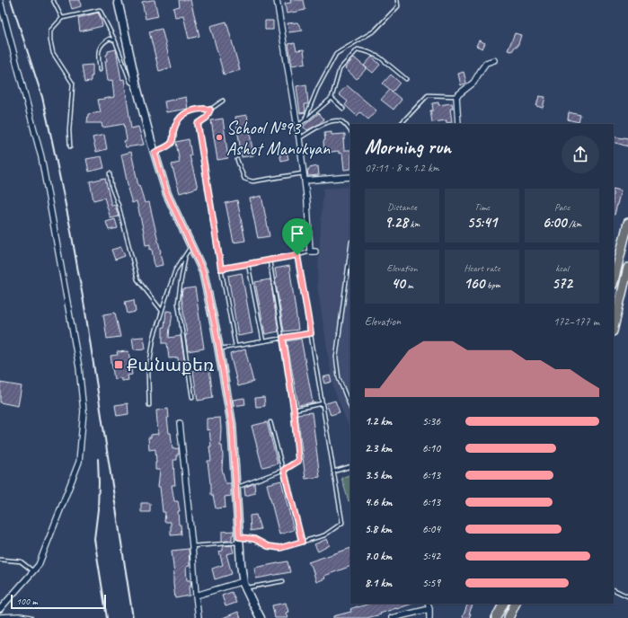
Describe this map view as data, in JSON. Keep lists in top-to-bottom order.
{
  "places": {
    "other": ["School №93 Ashot Manukyan"],
    "transit": ["Քանաքեռ"]
  },
  "scale_bar": "100 m",
  "page": {
    "heading": ["Morning run", "07:11 · 8 × 1.2 km"],
    "stats": [
      ["Distance", "9.28 km"],
      ["Time", "55:41"],
      ["Pace", "6:00 /km"],
      ["Elevation", "40 m"],
      ["Heart rate", "160 bpm"],
      ["kcal", "572"]
    ],
    "chart": ["Elevation", "172–177 m"],
    "list": [
      {
        "name": "1.2 km",
        "note": "5:36"
      },
      {
        "name": "2.3 km",
        "note": "6:10"
      },
      {
        "name": "3.5 km",
        "note": "6:13"
      },
      {
        "name": "4.6 km",
        "note": "6:13"
      },
      {
        "name": "5.8 km",
        "note": "6:04"
      },
      {
        "name": "7.0 km",
        "note": "5:42"
      },
      {
        "name": "8.1 km",
        "note": "5:59"
      }
    ],
    "scale": "100 m"
  }
}
